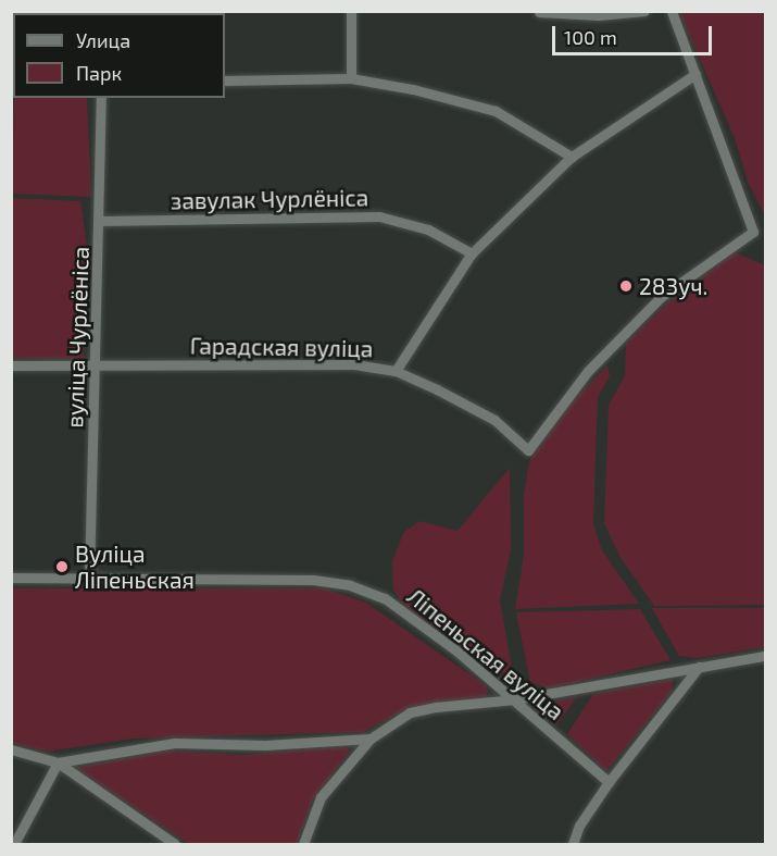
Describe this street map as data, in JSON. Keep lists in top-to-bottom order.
{
  "streets": {
    "street": [
      "завулак Чурлёніса",
      "вуліца Чурлёніса",
      "Гарадская вуліца",
      "Ліпеньская вуліца"
    ]
  },
  "crossings": [
    ["завулак Чурлёніса", "вуліца Чурлёніса"],
    ["вуліца Чурлёніса", "Гарадская вуліца"],
    ["вуліца Чурлёніса", "Ліпеньская вуліца"]
  ],
  "places": ["283уч.", "Вуліца Ліпеньская"],
  "legend": ["Улица", "Парк"],
  "scale_bar": "100 m"
}
